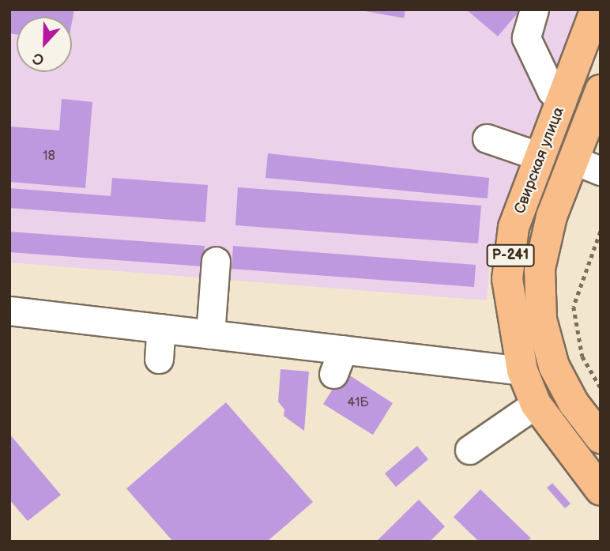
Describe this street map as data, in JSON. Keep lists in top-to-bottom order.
{
  "streets": {
    "highway": ["Свирская улица", "Р-241"]
  },
  "house_numbers": ["18", "41Б"],
  "north": "bottom"
}
